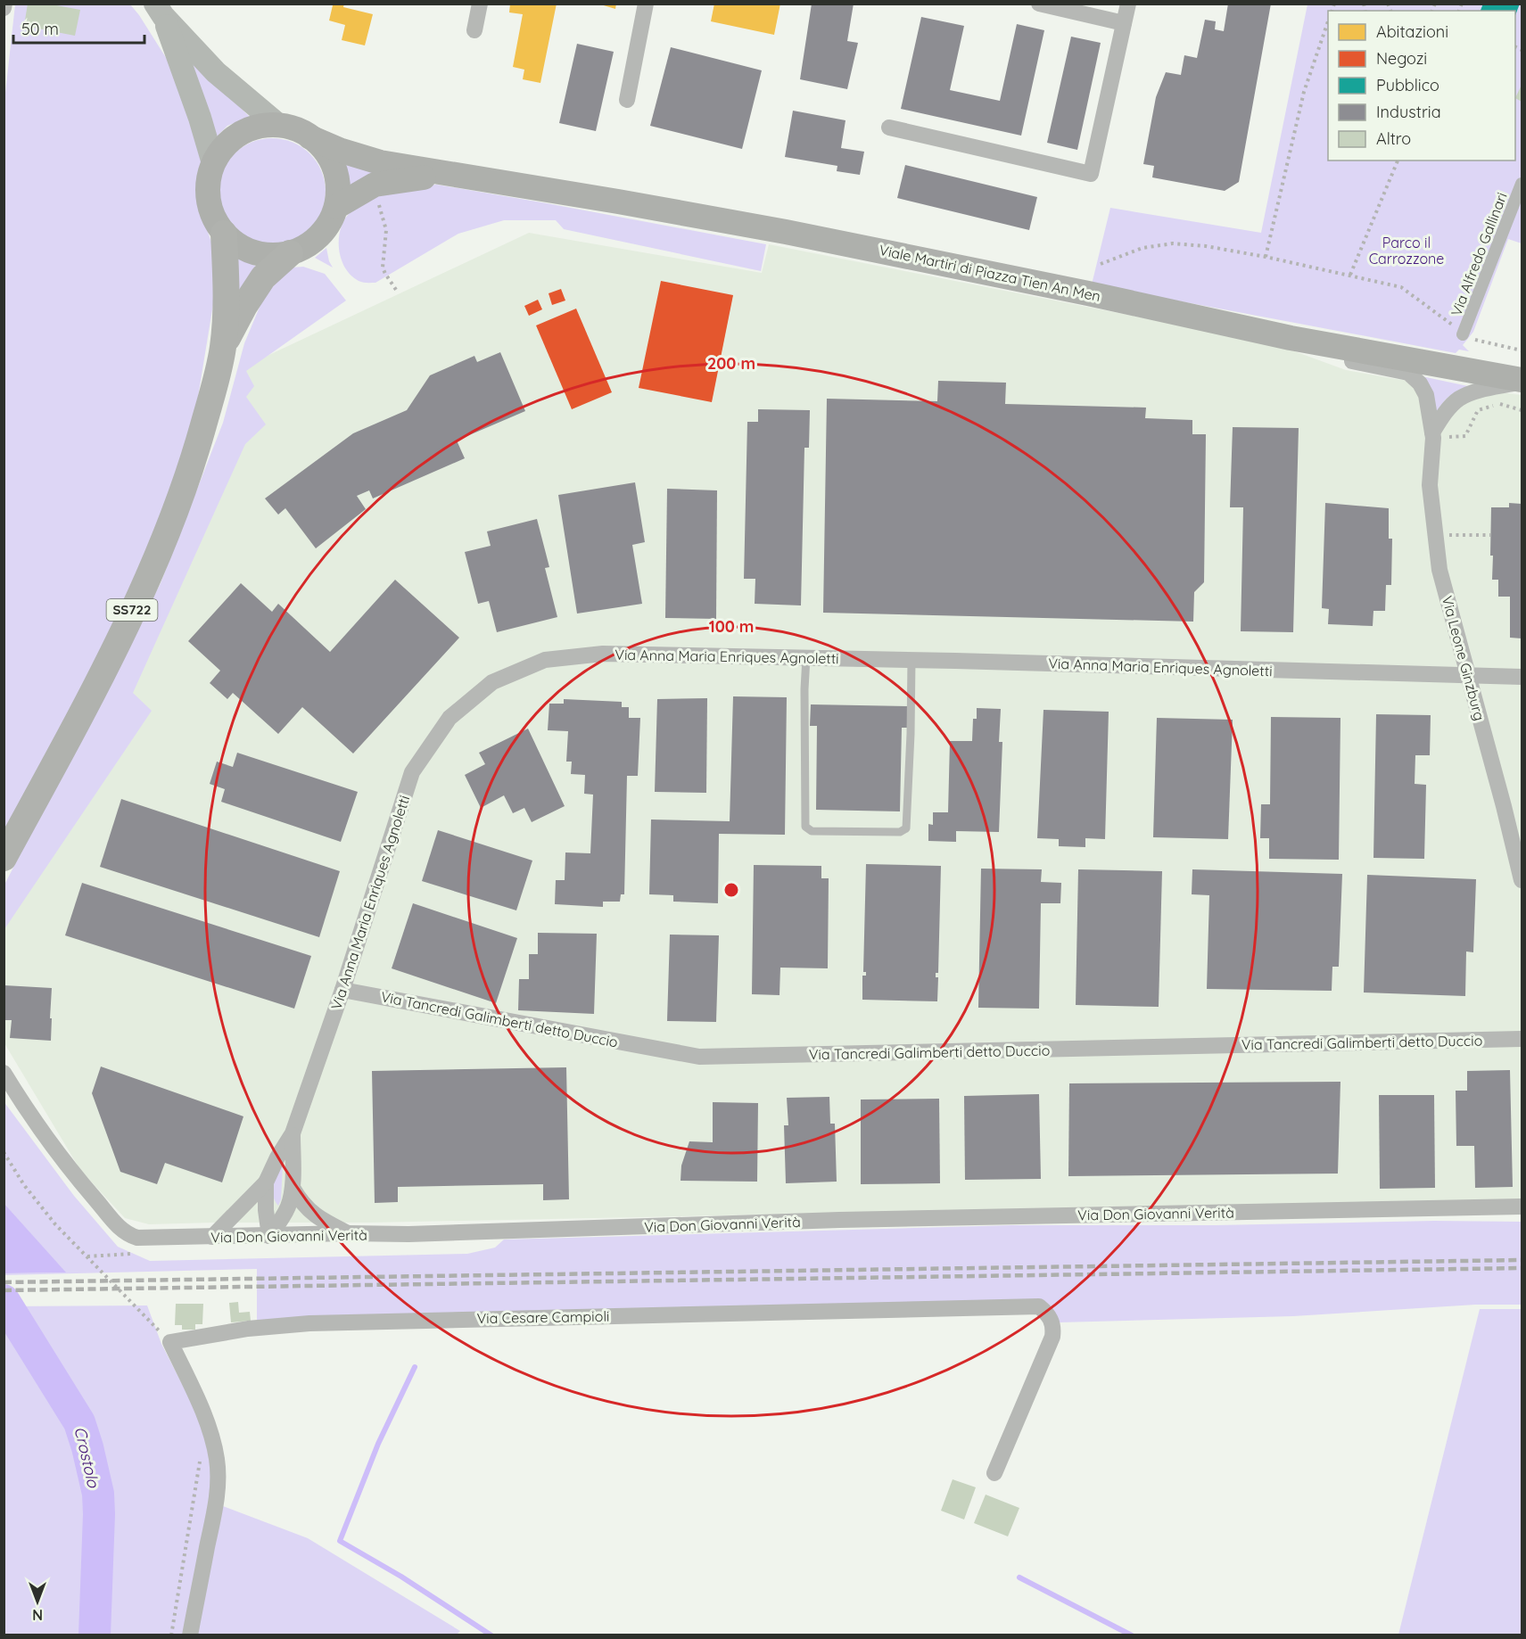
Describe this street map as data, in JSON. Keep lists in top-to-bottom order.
{
  "streets": {
    "highway": ["Viale Martiri di Piazza Tien An Men", "SS722"],
    "street": [
      "Via Alfredo Gallinari",
      "Via Anna Maria Enriques Agnoletti",
      "Via Leone Ginzburg",
      "Via Tancredi Galimberti detto Duccio",
      "Via Don Giovanni Verità",
      "Via Cesare Campioli"
    ]
  },
  "crossings": [
    ["Viale Martiri di Piazza Tien An Men", "Via Leone Ginzburg"],
    ["Via Anna Maria Enriques Agnoletti", "Via Leone Ginzburg"],
    ["Via Anna Maria Enriques Agnoletti", "Via Tancredi Galimberti detto Duccio"],
    ["Via Anna Maria Enriques Agnoletti", "Via Don Giovanni Verità"]
  ],
  "water": ["Crostolo"],
  "parks": ["Parco il Carrozzone"],
  "legend": [
    "Abitazioni",
    "Negozi",
    "Pubblico",
    "Industria",
    "Altro"
  ],
  "scale_bar": "50 m",
  "north": "bottom",
  "rings": ["200 m", "100 m"]
}
